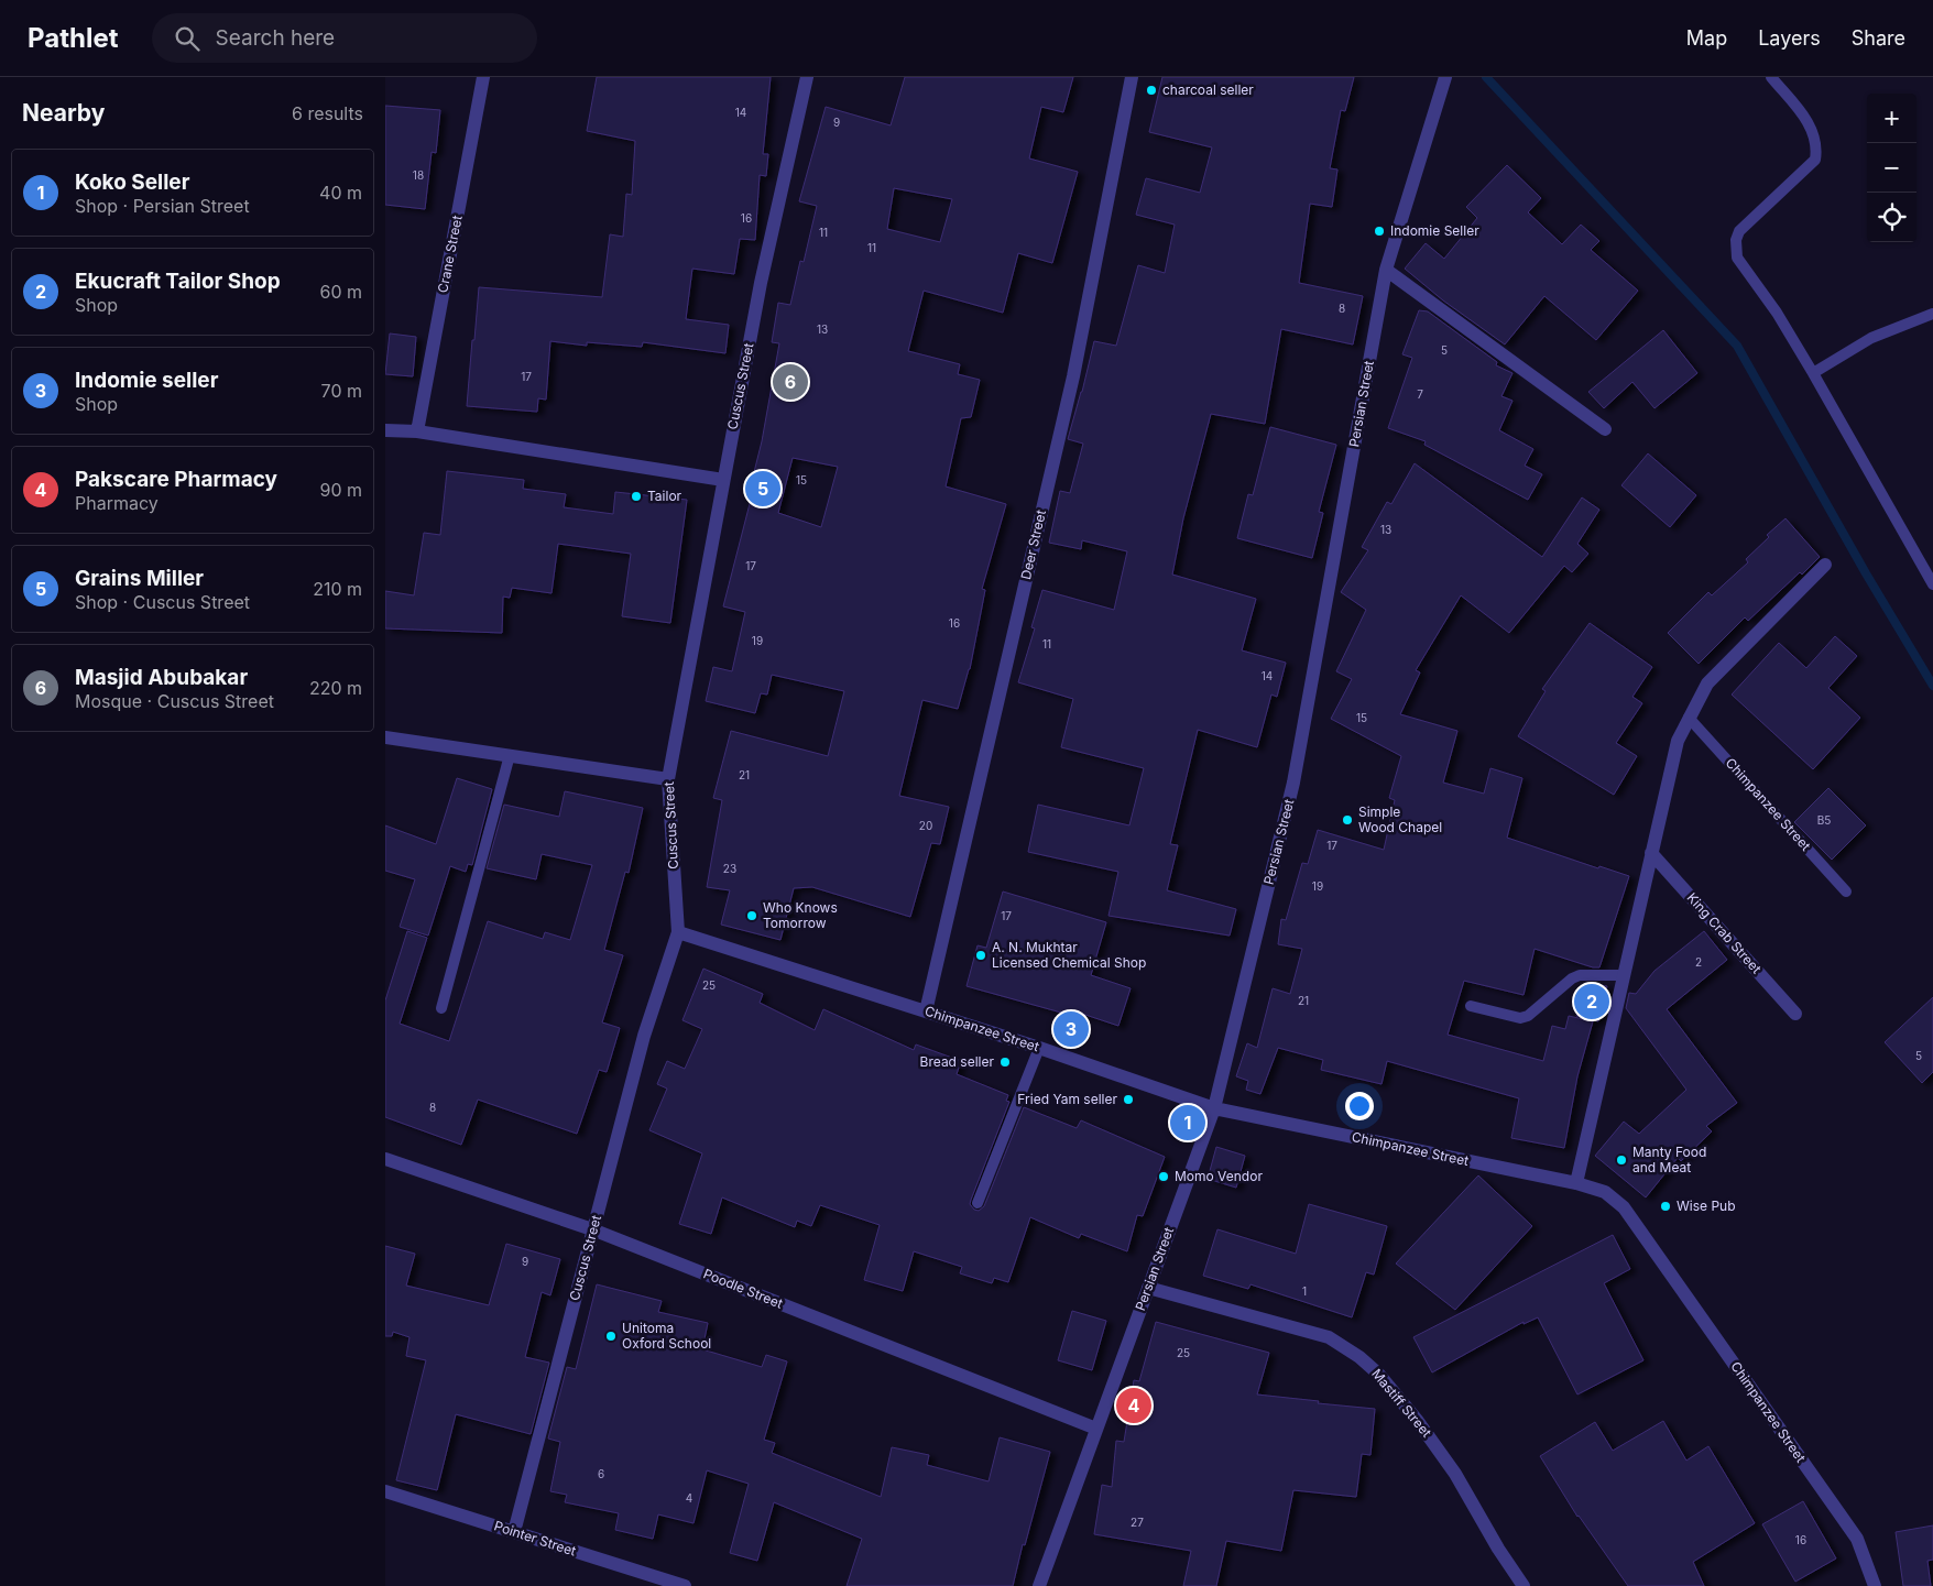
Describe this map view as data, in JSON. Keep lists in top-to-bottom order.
{
  "streets": {
    "street": [
      "Crane Street",
      "Cuscus Street",
      "Persian Street",
      "Deer Street",
      "Chimpanzee Street",
      "King Crab Street",
      "Poodle Street",
      "Mastiff Street",
      "Pointer Street"
    ]
  },
  "crossings": [
    ["Cuscus Street", "Chimpanzee Street"],
    ["Cuscus Street", "Poodle Street"],
    ["Cuscus Street", "Pointer Street"],
    ["Persian Street", "Chimpanzee Street"],
    ["Persian Street", "Poodle Street"],
    ["Persian Street", "Mastiff Street"],
    ["Deer Street", "Chimpanzee Street"]
  ],
  "places": [
    "charcoal seller",
    "Indomie Seller",
    "Tailor",
    "Simple Wood Chapel",
    "Who Knows Tomorrow",
    "A. N. Mukhtar Licensed Chemical Shop",
    "Bread seller",
    "Fried Yam seller",
    "Manty Food and Meat",
    "Momo Vendor",
    "Wise Pub",
    "Unitoma Oxford School"
  ],
  "house_numbers": [
    "14",
    "9",
    "18",
    "16",
    "11",
    "11",
    "8",
    "13",
    "5",
    "17",
    "7",
    "15",
    "13",
    "17",
    "16",
    "19",
    "11",
    "14",
    "15",
    "21",
    "B5",
    "20",
    "17",
    "23",
    "19",
    "17",
    "2",
    "25",
    "21",
    "5",
    "8",
    "9",
    "1",
    "25",
    "6",
    "4",
    "27",
    "16"
  ],
  "page": {
    "header": "Pathlet",
    "search": "Search here",
    "nav": ["Map", "Layers", "Share"],
    "heading": ["Nearby", "6 results"],
    "map_buttons": ["+", "−"],
    "list": [
      {
        "mark": "1",
        "name": "Koko Seller",
        "note": "Shop · Persian Street",
        "value": "40 m"
      },
      {
        "mark": "2",
        "name": "Ekucraft Tailor Shop",
        "note": "Shop",
        "value": "60 m"
      },
      {
        "mark": "3",
        "name": "Indomie seller",
        "note": "Shop",
        "value": "70 m"
      },
      {
        "mark": "4",
        "name": "Pakscare Pharmacy",
        "note": "Pharmacy",
        "value": "90 m"
      },
      {
        "mark": "5",
        "name": "Grains Miller",
        "note": "Shop · Cuscus Street",
        "value": "210 m"
      },
      {
        "mark": "6",
        "name": "Masjid Abubakar",
        "note": "Mosque · Cuscus Street",
        "value": "220 m"
      }
    ],
    "pins": [
      "6",
      "5",
      "2",
      "3",
      "1",
      "4"
    ]
  }
}
